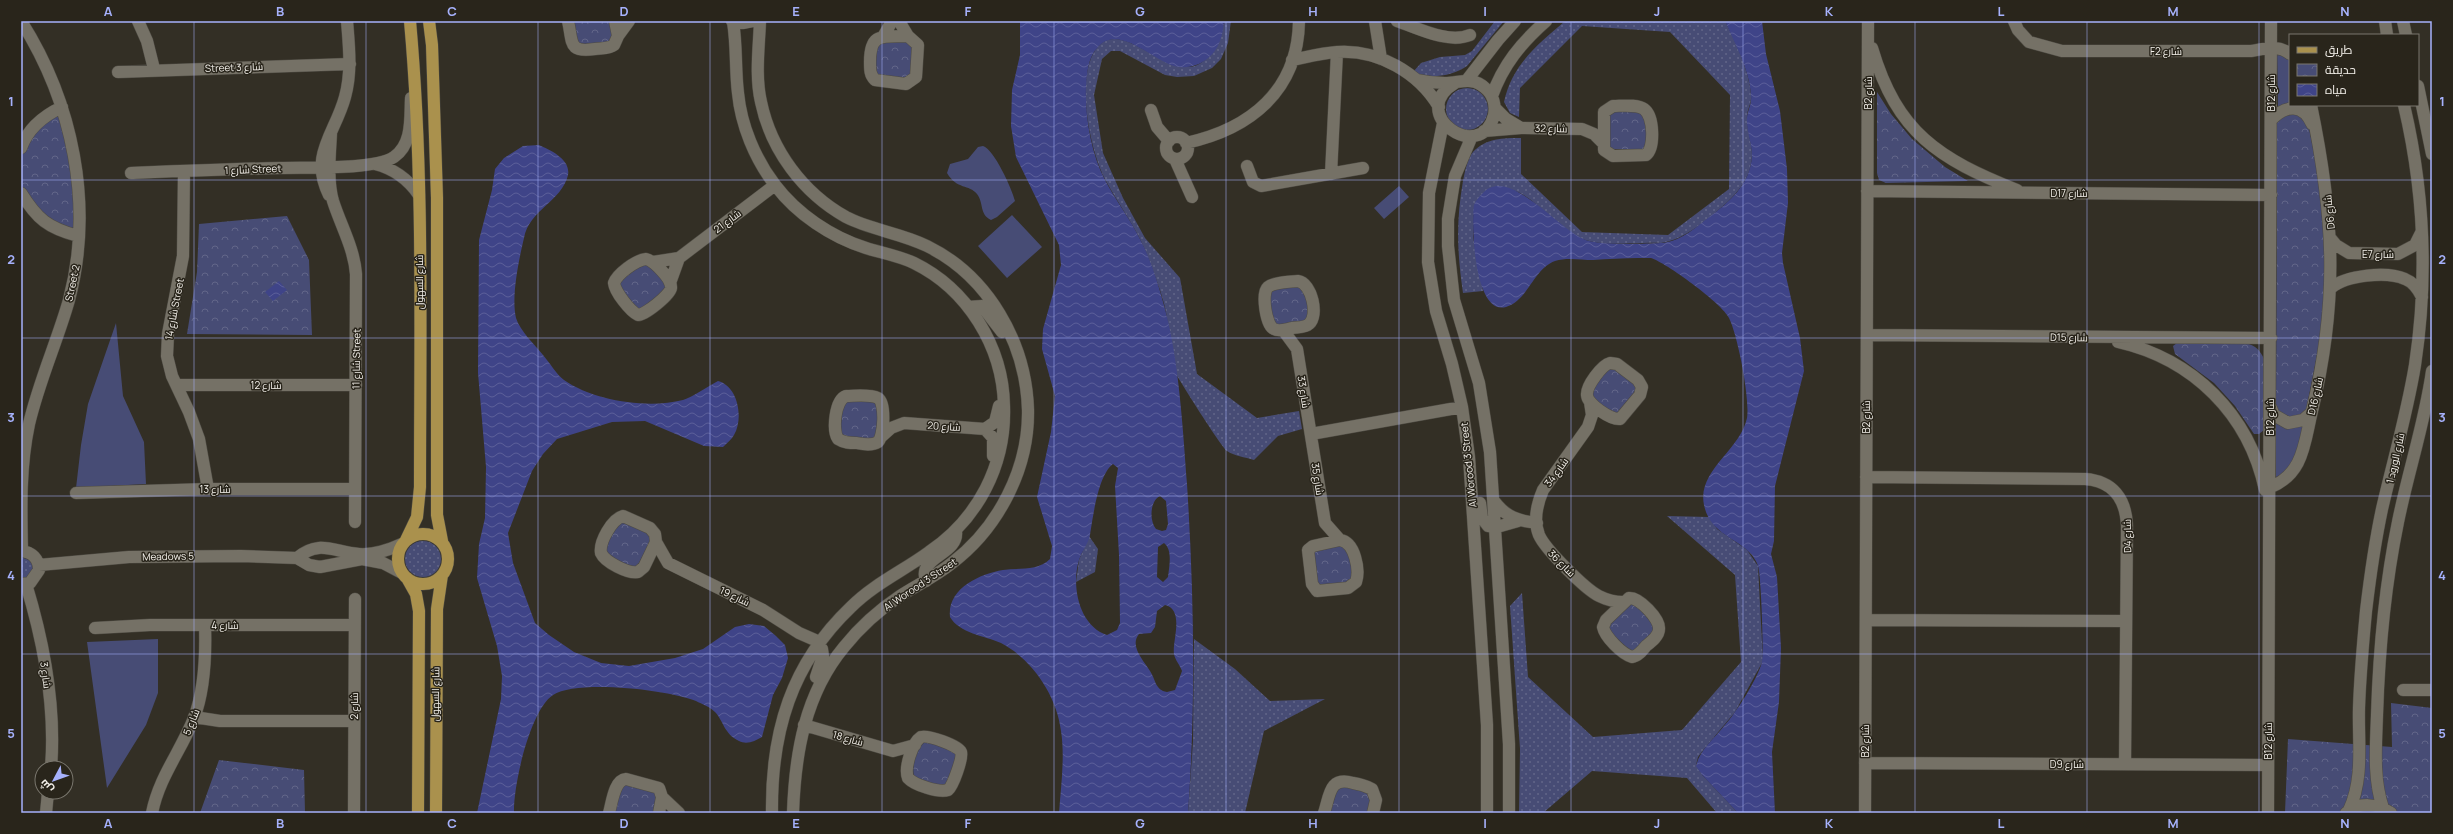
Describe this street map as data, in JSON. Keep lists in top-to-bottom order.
{
  "streets": {
    "main road": ["شارع السهول"],
    "street": [
      "F2 شارع",
      "Street شارع 3",
      "B2 شارع",
      "B12 شارع",
      "شارع 32",
      "شارع 1 Street",
      "D17 شارع",
      "D6 شارع",
      "شارع 21",
      "E7 شارع",
      "Street 2",
      "شارع 14 Street",
      "D15 شارع",
      "شارع 11 Street",
      "شارع 12",
      "شارع 33",
      "D16 شارع",
      "شارع 20",
      "شارع الورود 1",
      "Al Worood 3 Street",
      "شارع 34",
      "شارع 35",
      "شارع 13",
      "D4 شارع",
      "Meadows 5",
      "شارع 36",
      "شارع 19",
      "شارع 4",
      "شارع 3",
      "شارع 2",
      "شارع 5",
      "شارع 18",
      "D9 شارع"
    ]
  },
  "crossings": [
    ["F2 شارع", "B12 شارع"],
    ["Street شارع 3", "شارع 11 Street"],
    ["B2 شارع", "D17 شارع"],
    ["B2 شارع", "D15 شارع"],
    ["B2 شارع", "D4 شارع"],
    ["B2 شارع", "D9 شارع"],
    ["B12 شارع", "D17 شارع"],
    ["B12 شارع", "D6 شارع"],
    ["B12 شارع", "D15 شارع"],
    ["B12 شارع", "D16 شارع"],
    ["B12 شارع", "D9 شارع"],
    ["شارع 32", "Al Worood 3 Street"],
    ["شارع 1 Street", "شارع 14 Street"],
    ["شارع 1 Street", "شارع 11 Street"],
    ["D6 شارع", "E7 شارع"],
    ["D6 شارع", "D16 شارع"],
    ["شارع 21", "Al Worood 3 Street"],
    ["E7 شارع", "شارع الورود 1"],
    ["شارع السهول", "Meadows 5"],
    ["شارع 14 Street", "شارع 12"],
    ["شارع 14 Street", "شارع 13"],
    ["شارع 11 Street", "شارع 12"],
    ["شارع 11 Street", "شارع 13"],
    ["شارع 33", "شارع 35"],
    ["Al Worood 3 Street", "شارع 19"],
    ["Al Worood 3 Street", "شارع 18"],
    ["شارع 34", "شارع 36"],
    ["D4 شارع", "D9 شارع"],
    ["شارع 4", "شارع 2"],
    ["شارع 4", "شارع 5"]
  ],
  "legend": ["طريق", "حديقة", "مياه"],
  "north": "bottom left",
  "grid": {
    "columns": [
      "A",
      "B",
      "C",
      "D",
      "E",
      "F",
      "G",
      "H",
      "I",
      "J",
      "K",
      "L",
      "M",
      "N"
    ],
    "rows": [
      "1",
      "2",
      "3",
      "4",
      "5"
    ]
  }
}
